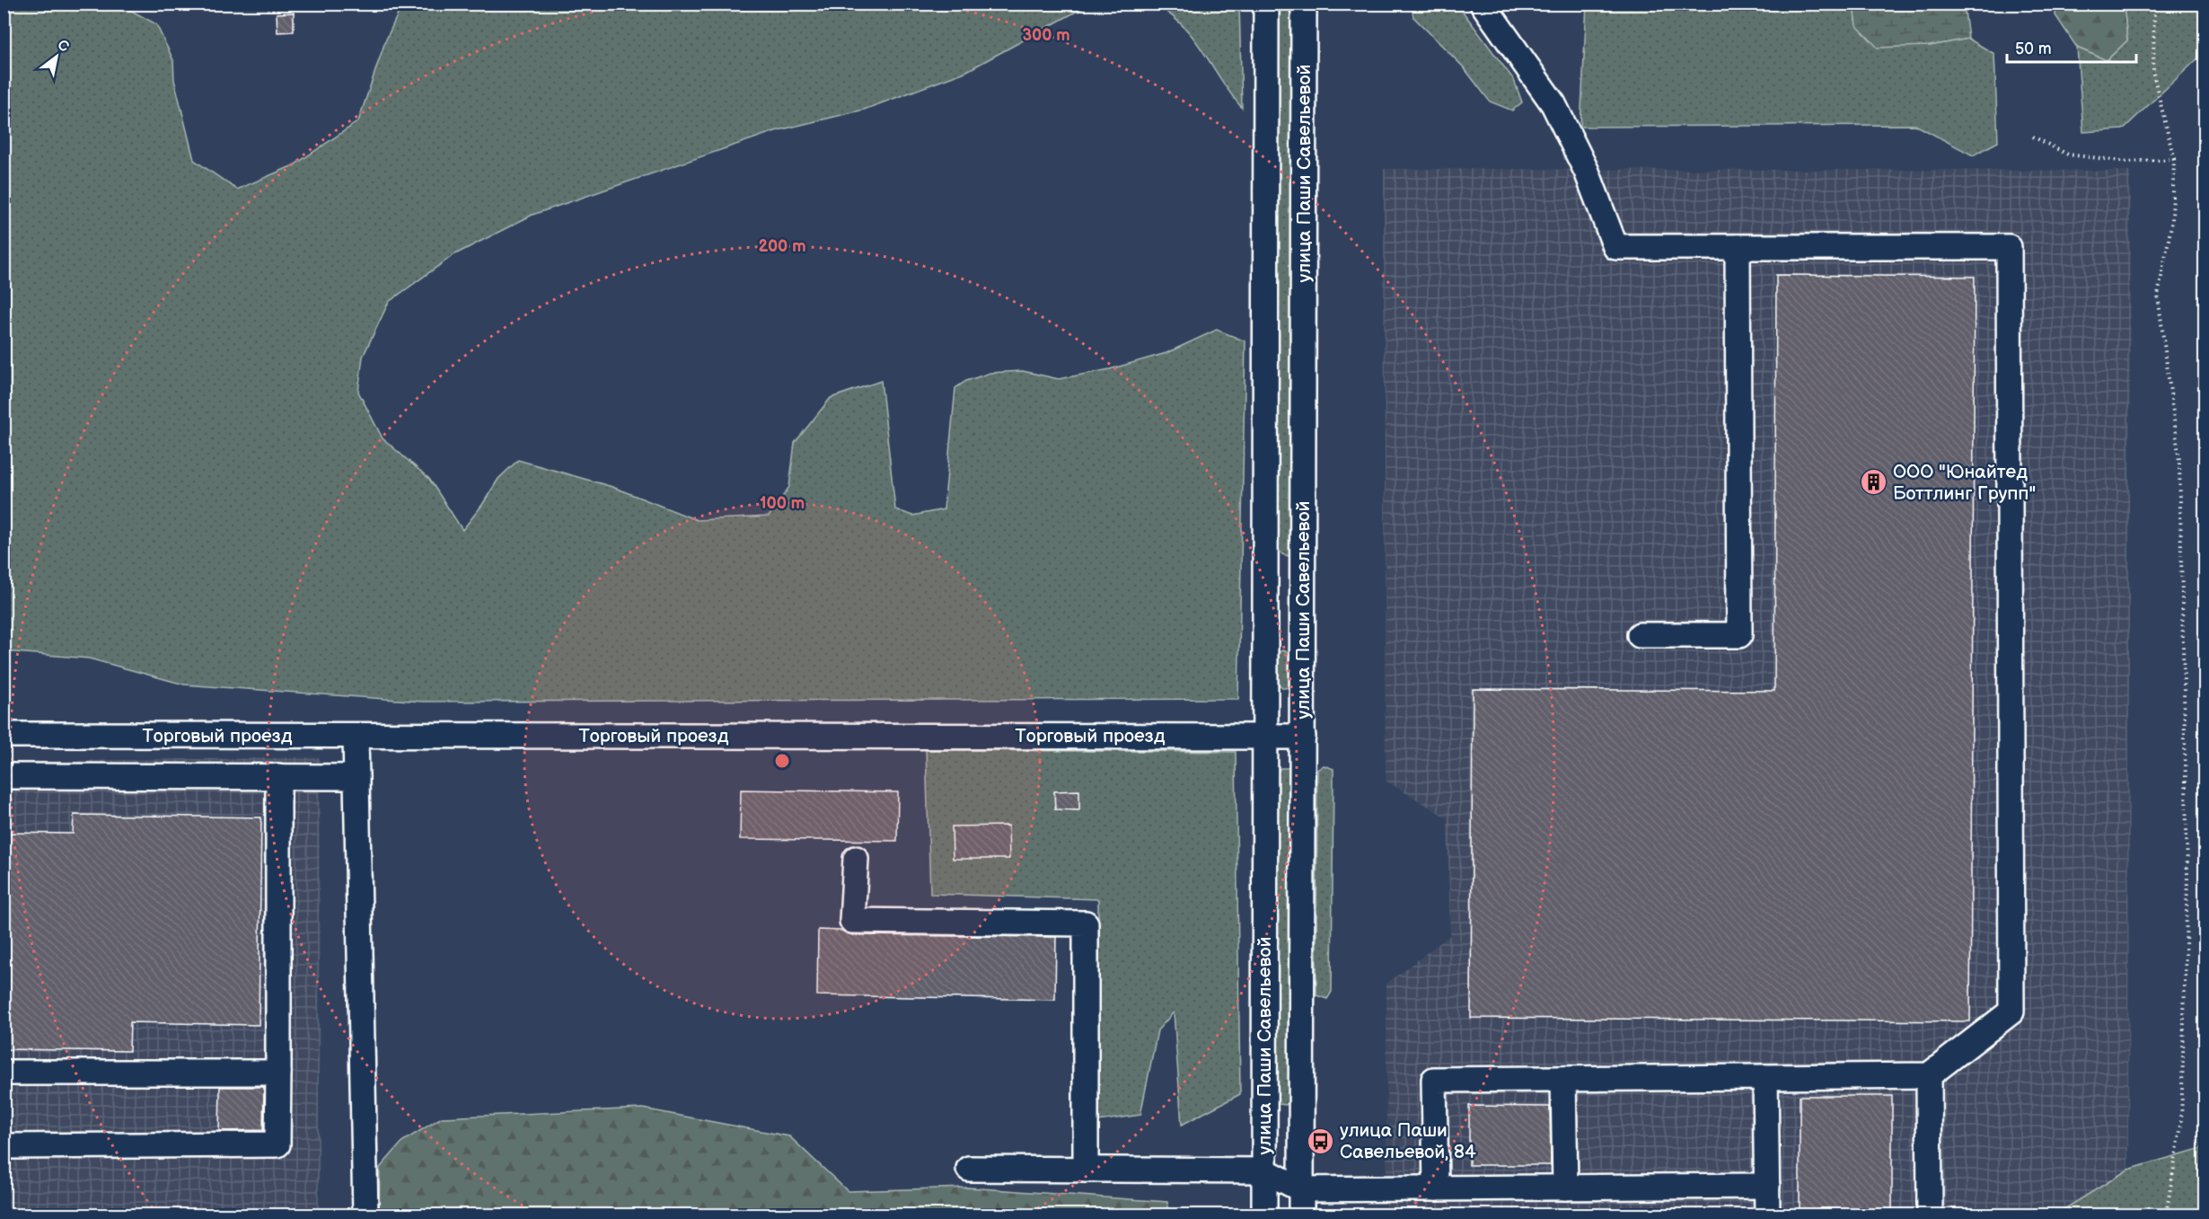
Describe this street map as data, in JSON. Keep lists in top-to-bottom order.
{
  "streets": {
    "street": ["улица Паши Савельевой", "Торговый проезд"]
  },
  "crossings": [
    ["улица Паши Савельевой", "Торговый проезд"]
  ],
  "places": {
    "building": ["ООО \"Юнайтед Боттлинг Групп\""],
    "bus stop": ["улица Паши Савельевой, 84"]
  },
  "scale_bar": "50 m",
  "north": "top right",
  "rings": ["300 m", "200 m", "100 m"]
}
